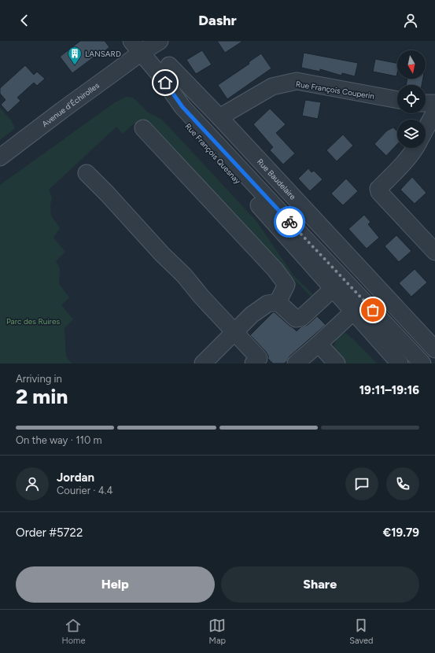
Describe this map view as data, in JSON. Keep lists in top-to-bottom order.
{
  "streets": {
    "street": [
      "Rue François Couperin",
      "Avenue d'Échirolles",
      "Rue François Quesnay",
      "Rue Baudelaire"
    ]
  },
  "crossings": [
    ["Rue François Couperin", "Rue Baudelaire"],
    ["Avenue d'Échirolles", "Rue François Quesnay"]
  ],
  "parks": ["Parc des Ruires"],
  "places": {
    "building": ["LANSARD"]
  },
  "north": "bottom",
  "page": {
    "header": "Dashr",
    "heading": ["2 min", "Arriving in", "19:11–19:16"],
    "panel": [
      "Jordan",
      "Courier · 4.4",
      "Order #5722",
      "€19.79"
    ],
    "bar": "On the way · 110 m",
    "buttons": ["Help", "Share"],
    "tabs": ["Home", "Map", "Saved"]
  }
}
